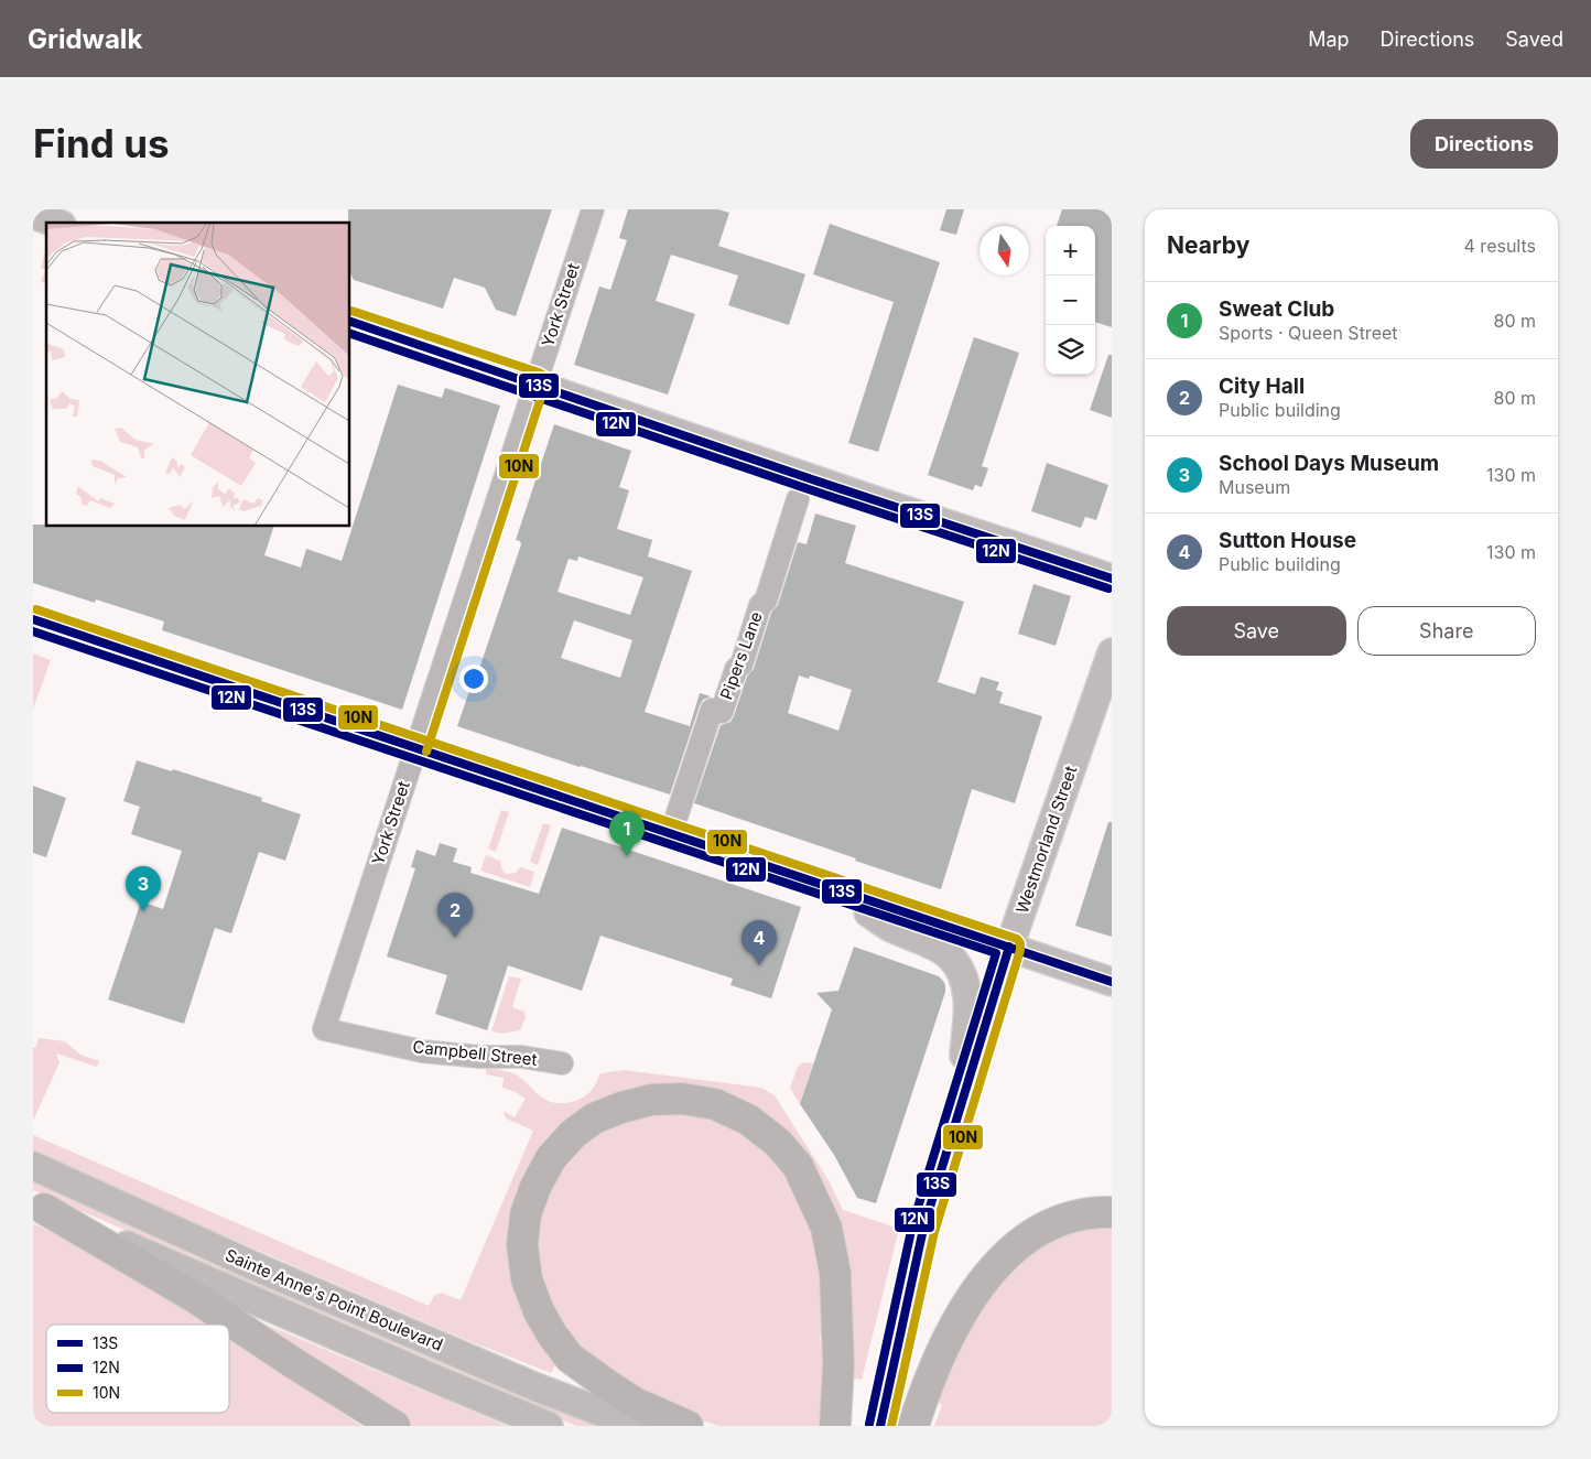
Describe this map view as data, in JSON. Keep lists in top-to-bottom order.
{
  "streets": {
    "main road": ["Westmorland Street", "Sainte Anne's Point Boulevard"],
    "street": ["York Street", "Pipers Lane", "Campbell Street"]
  },
  "crossings": [
    ["York Street", "Campbell Street"]
  ],
  "lines": ["transit line 10N", "transit line 13S", "transit line 12N"],
  "legend": ["13S", "12N", "10N"],
  "north": "bottom",
  "page": {
    "header": "Gridwalk",
    "nav": ["Map", "Directions", "Saved"],
    "buttons": [
      "Directions",
      ["Save", "Share"]
    ],
    "title": "Find us",
    "heading": ["Nearby", "4 results"],
    "map_buttons": ["+", "−"],
    "list": [
      {
        "mark": "1",
        "name": "Sweat Club",
        "note": "Sports · Queen Street",
        "value": "80 m"
      },
      {
        "mark": "2",
        "name": "City Hall",
        "note": "Public building",
        "value": "80 m"
      },
      {
        "mark": "3",
        "name": "School Days Museum",
        "note": "Museum",
        "value": "130 m"
      },
      {
        "mark": "4",
        "name": "Sutton House",
        "note": "Public building",
        "value": "130 m"
      }
    ],
    "pins": [
      "1",
      "3",
      "2",
      "4"
    ]
  }
}
